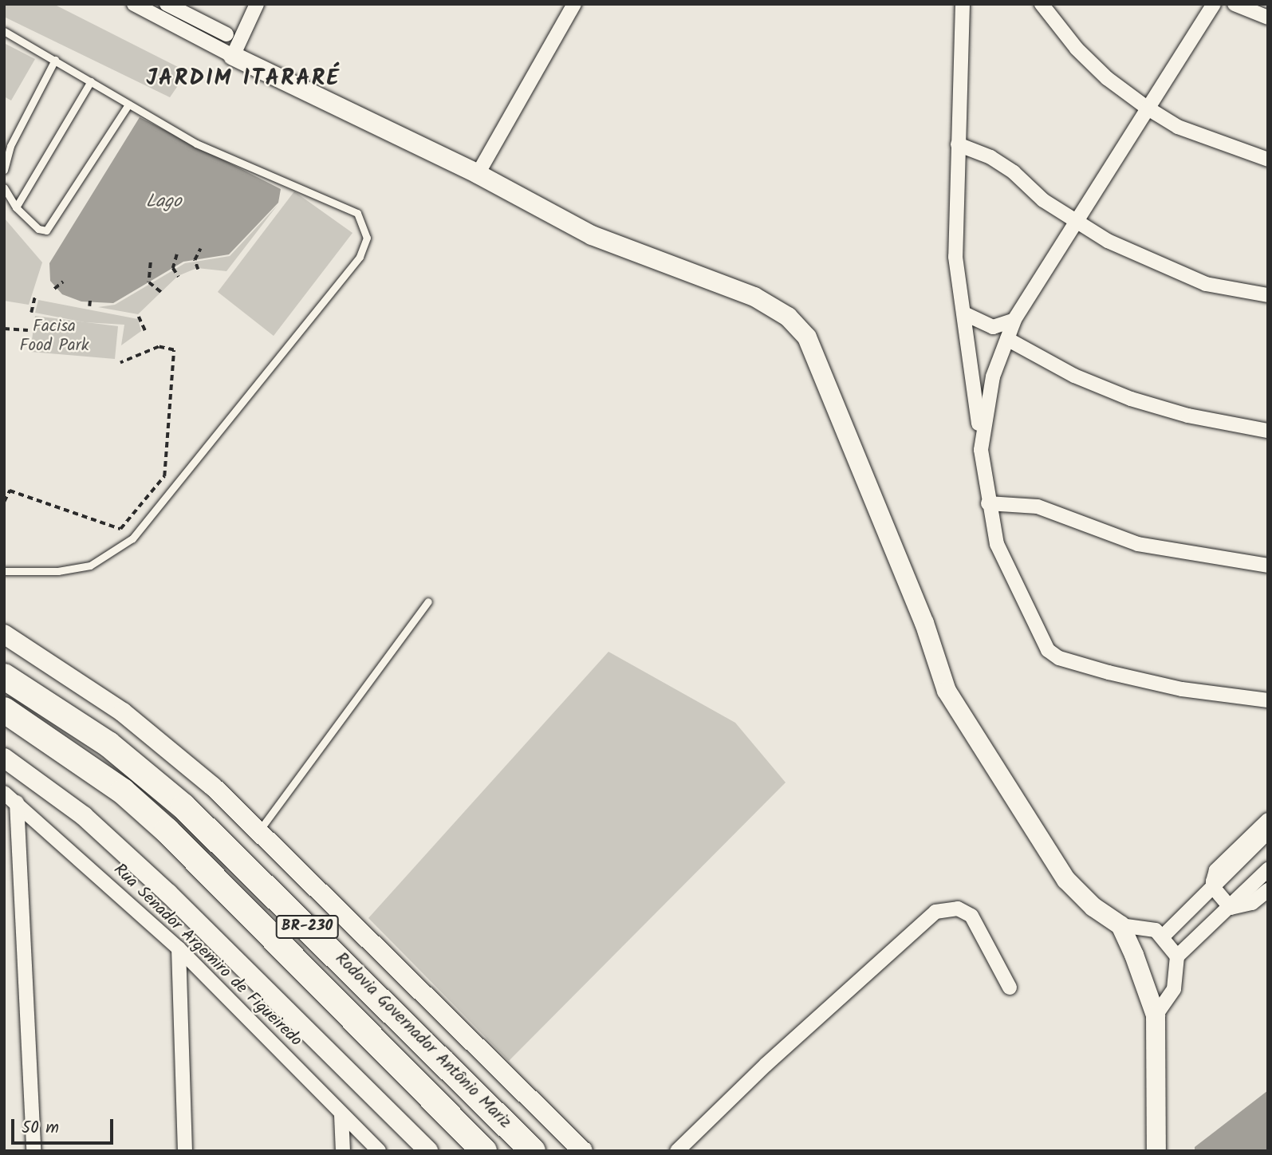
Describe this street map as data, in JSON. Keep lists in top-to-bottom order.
{
  "streets": {
    "highway": ["BR-230", "Rodovia Governador Antônio Mariz"],
    "street": ["Rua Senador Argemiro de Figueiredo"]
  },
  "districts": ["JARDIM ITARARÉ"],
  "water": ["Lago"],
  "parks": ["Facisa Food Park"],
  "scale_bar": "50 m"
}
